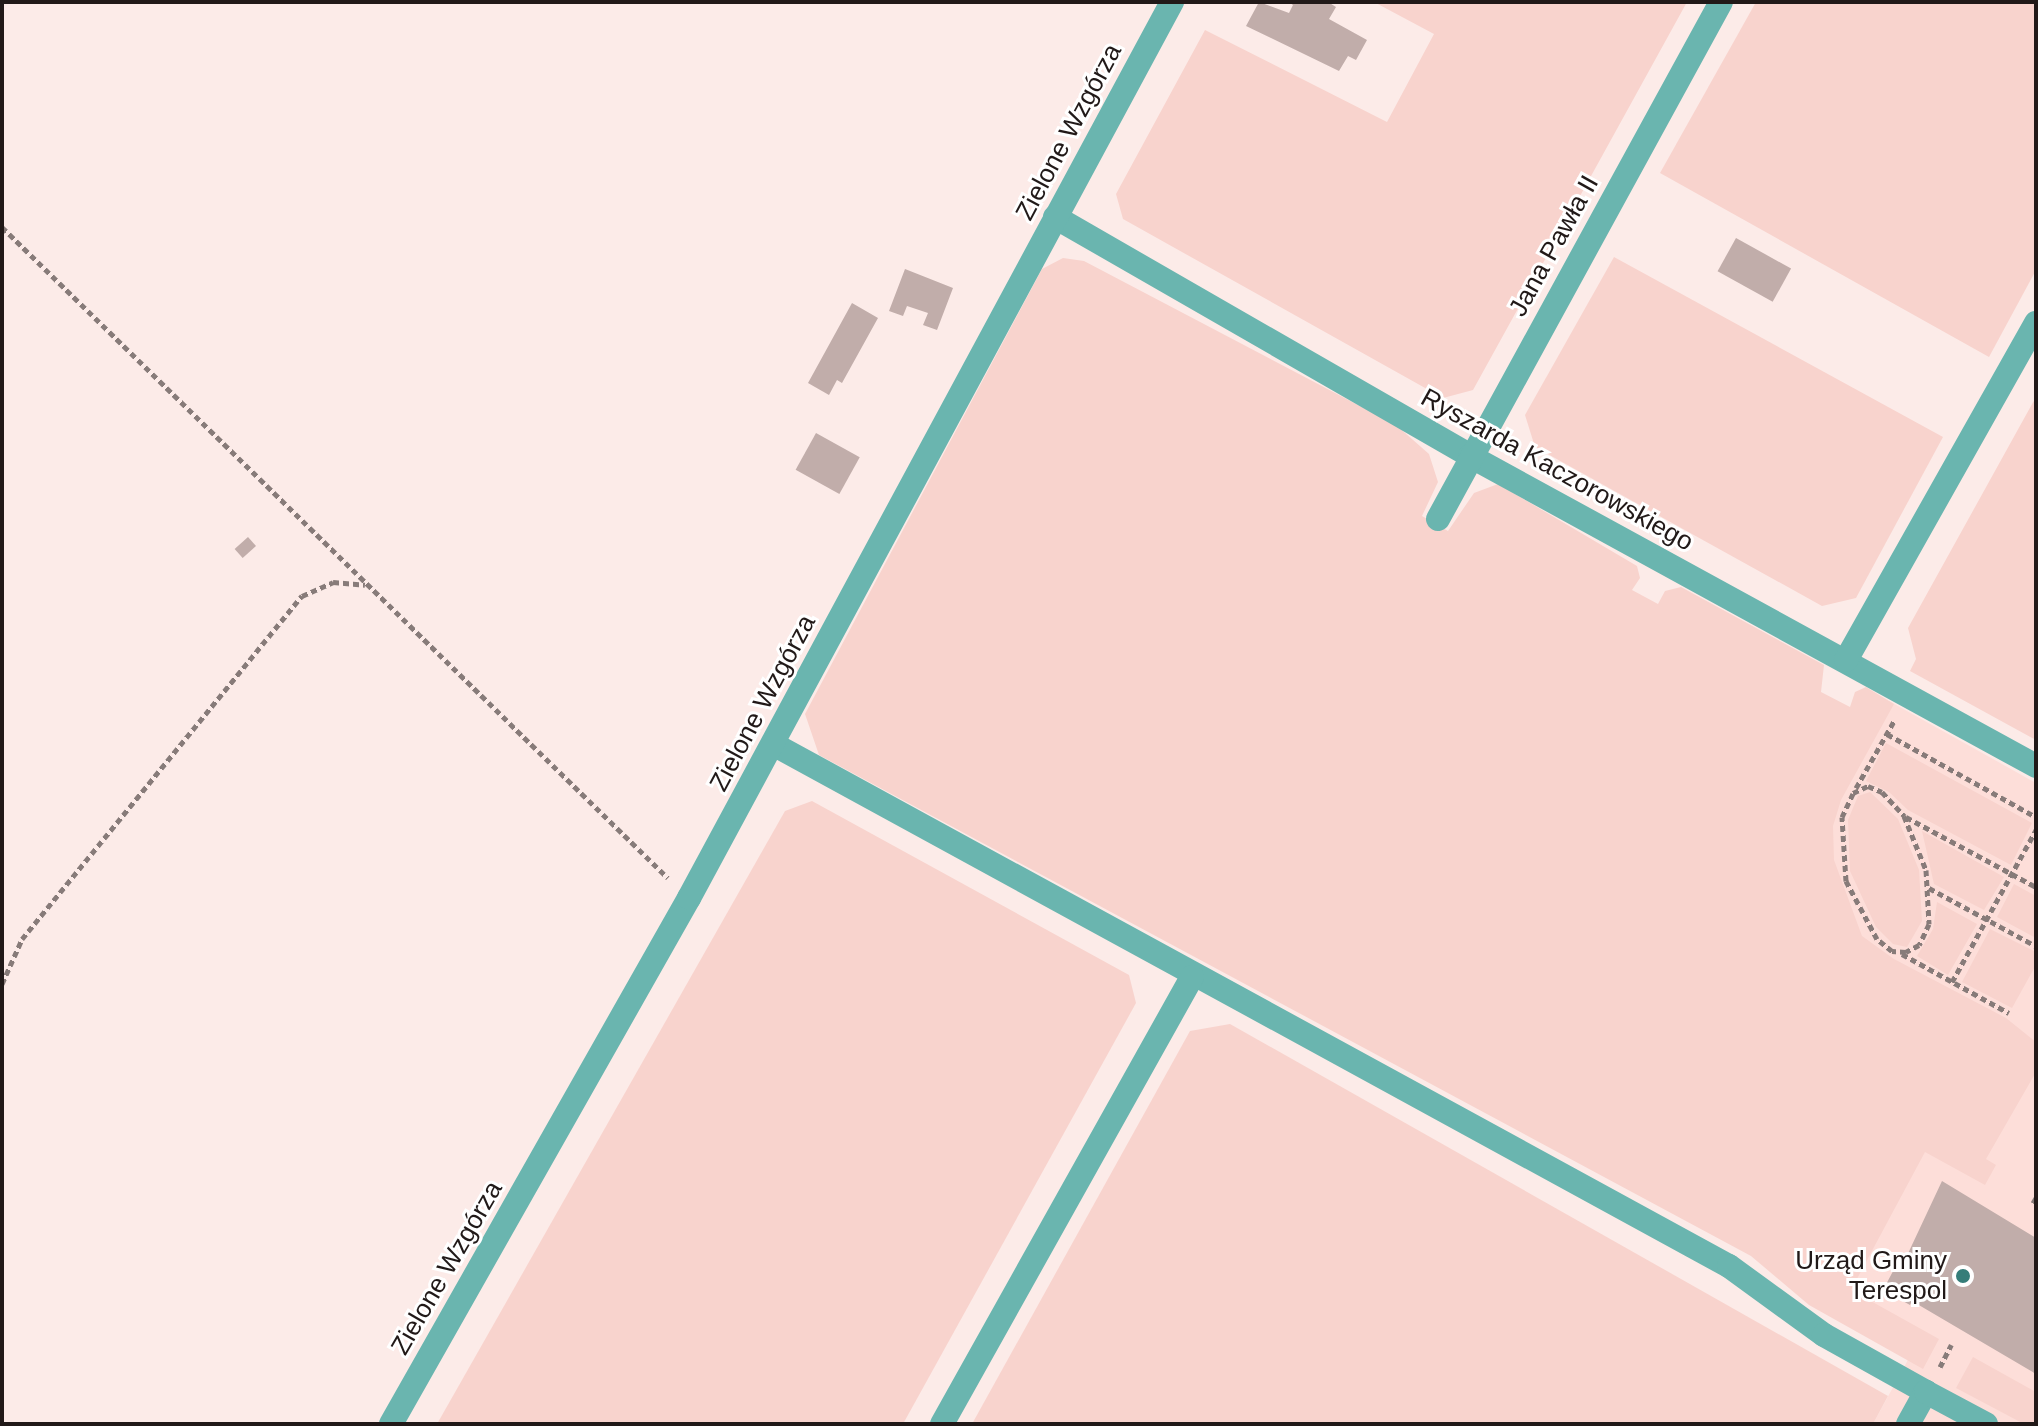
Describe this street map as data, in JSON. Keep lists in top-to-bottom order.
{
  "streets": {
    "street": ["Zielone Wzgórza", "Jana Pawła II", "Ryszarda Kaczorowskiego"]
  },
  "crossings": [
    ["Zielone Wzgórza", "Ryszarda Kaczorowskiego"],
    ["Jana Pawła II", "Ryszarda Kaczorowskiego"]
  ],
  "places": ["Urząd Gminy Terespol"]
}
